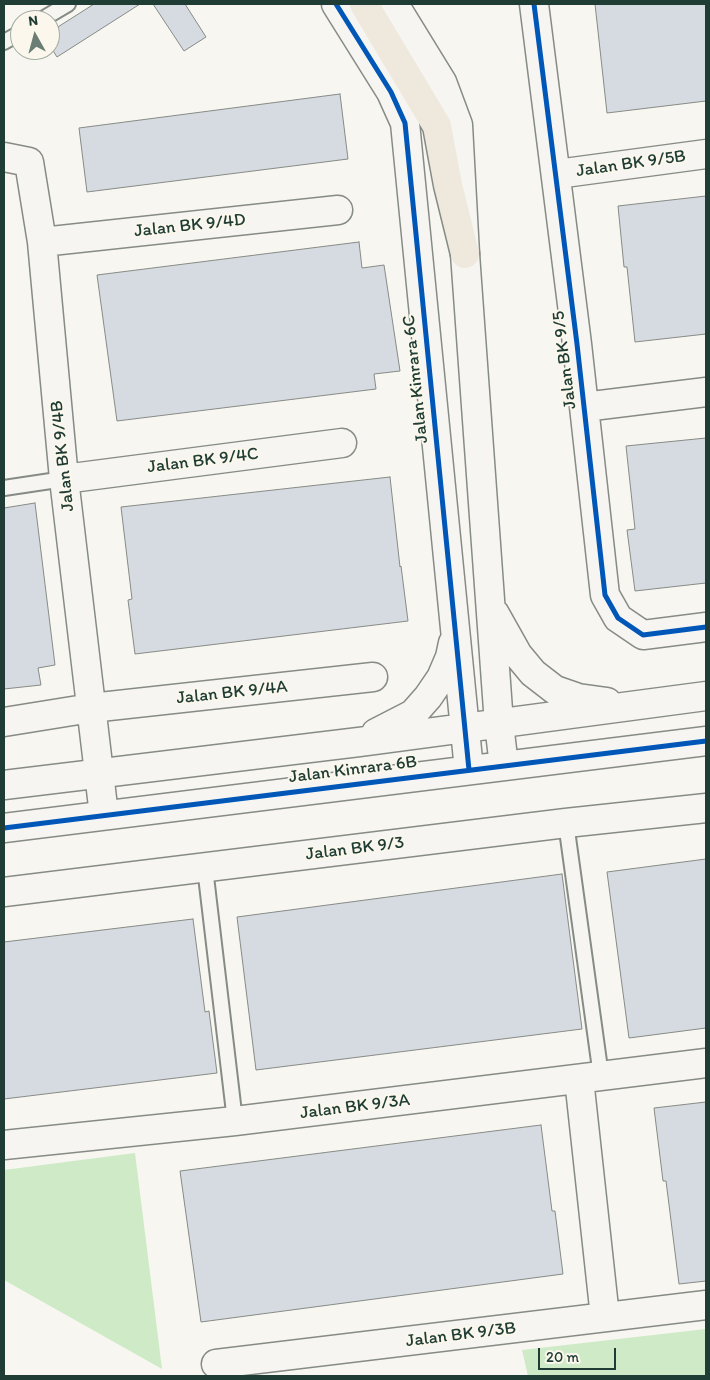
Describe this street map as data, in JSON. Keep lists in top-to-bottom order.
{
  "streets": {
    "street": [
      "Jalan BK 9/5B",
      "Jalan BK 9/4D",
      "Jalan BK 9/5",
      "Jalan Kinrara 6C",
      "Jalan BK 9/4B",
      "Jalan BK 9/4C",
      "Jalan BK 9/4A",
      "Jalan Kinrara 6B",
      "Jalan BK 9/3",
      "Jalan BK 9/3A",
      "Jalan BK 9/3B"
    ]
  },
  "crossings": [
    ["Jalan BK 9/5B", "Jalan BK 9/5"],
    ["Jalan BK 9/4D", "Jalan BK 9/4B"],
    ["Jalan Kinrara 6C", "Jalan Kinrara 6B"],
    ["Jalan BK 9/4B", "Jalan BK 9/4C"],
    ["Jalan BK 9/4B", "Jalan BK 9/4A"],
    ["Jalan BK 9/4B", "Jalan Kinrara 6B"]
  ],
  "scale_bar": "20 m",
  "north": "top"
}
